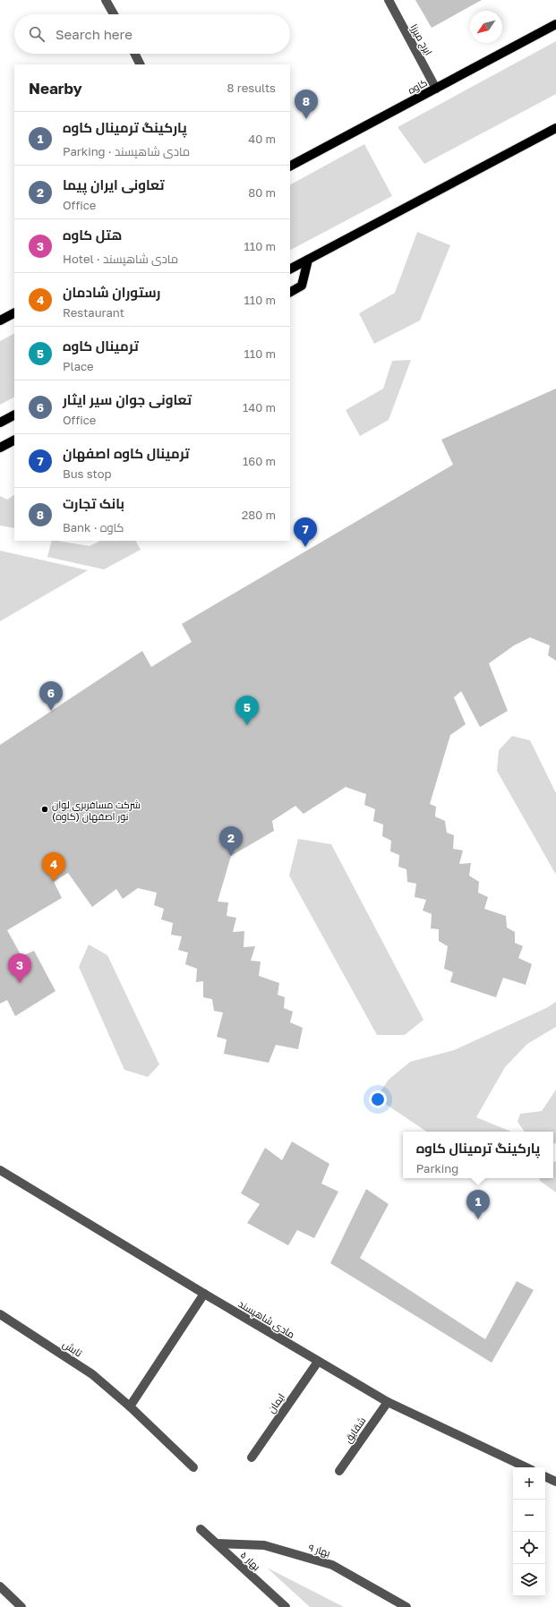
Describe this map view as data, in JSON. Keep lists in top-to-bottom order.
{
  "streets": {
    "main road": ["کاوه"],
    "street": [
      "ایرج میرزا",
      "مادی شاهپسند",
      "تابش",
      "ایمان",
      "شقایق",
      "بهار ۹",
      "بهار ۵"
    ]
  },
  "crossings": [
    ["ایرج میرزا", "کاوه"],
    ["مادی شاهپسند", "ایمان"],
    ["مادی شاهپسند", "شقایق"],
    ["بهار ۹", "بهار ۵"]
  ],
  "places": ["شرکت مسافربری لوان نور اصفهان (کاوه)"],
  "north": "bottom left",
  "page": {
    "search": "Search here",
    "heading": ["Nearby", "8 results"],
    "pins": [
      "8",
      "7",
      "6",
      "5",
      "2",
      "4",
      "3",
      "1"
    ],
    "list": [
      {
        "mark": "1",
        "name": "پارکینگ ترمینال کاوه",
        "note": "Parking · مادی شاهپسند",
        "value": "40 m"
      },
      {
        "mark": "2",
        "name": "تعاونی ایران پیما",
        "note": "Office",
        "value": "80 m"
      },
      {
        "mark": "3",
        "name": "هتل کاوه",
        "note": "Hotel · مادی شاهپسند",
        "value": "110 m"
      },
      {
        "mark": "4",
        "name": "رستوران شادمان",
        "note": "Restaurant",
        "value": "110 m"
      },
      {
        "mark": "5",
        "name": "ترمینال کاوه",
        "note": "Place",
        "value": "110 m"
      },
      {
        "mark": "6",
        "name": "تعاونی جوان سیر ایثار",
        "note": "Office",
        "value": "140 m"
      },
      {
        "mark": "7",
        "name": "ترمینال کاوه اصفهان",
        "note": "Bus stop",
        "value": "160 m"
      },
      {
        "mark": "8",
        "name": "بانک تجارت",
        "note": "Bank · کاوه",
        "value": "280 m"
      }
    ],
    "popup": ["پارکینگ ترمینال کاوه", "Parking"],
    "map_buttons": ["+", "−"]
  }
}
